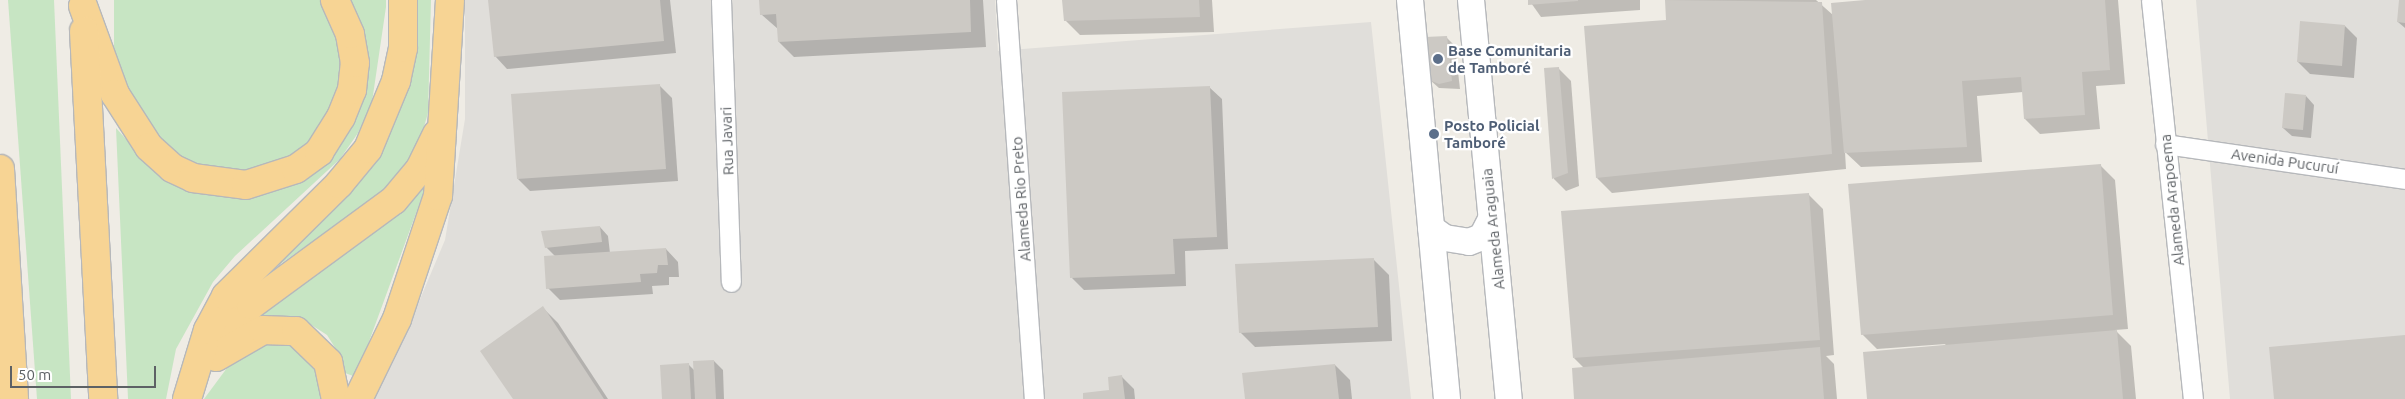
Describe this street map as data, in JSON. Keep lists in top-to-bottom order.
{
  "streets": {
    "street": [
      "Rua Javari",
      "Avenida Pucuruí",
      "Alameda Rio Preto",
      "Alameda Arapoema",
      "Alameda Araguaia"
    ]
  },
  "crossings": [
    ["Avenida Pucuruí", "Alameda Arapoema"]
  ],
  "places": ["Base Comunitaria de Tamboré", "Posto Policial Tamboré"],
  "scale_bar": "50 m"
}
